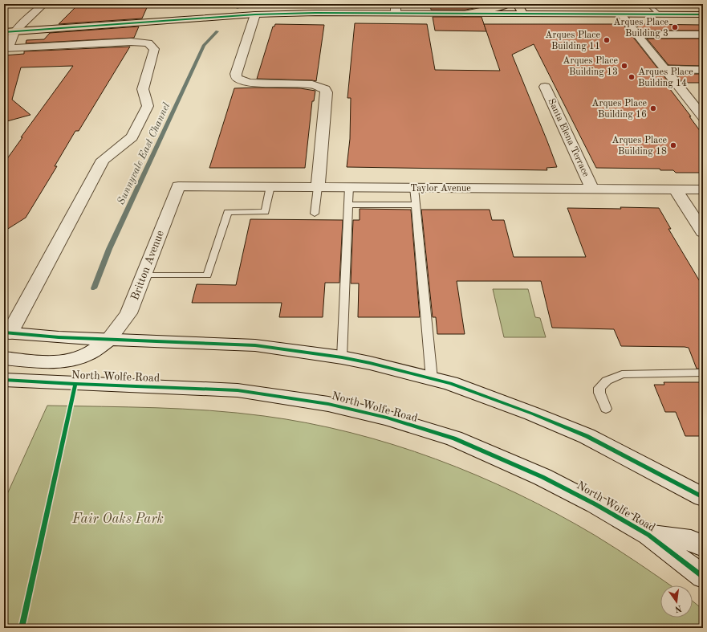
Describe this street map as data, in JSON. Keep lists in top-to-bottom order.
{
  "streets": {
    "street": [
      "Santa Elena Terrace",
      "Taylor Avenue",
      "Britton Avenue",
      "North Wolfe Road"
    ]
  },
  "crossings": [
    ["Santa Elena Terrace", "Taylor Avenue"],
    ["Taylor Avenue", "Britton Avenue"]
  ],
  "water": ["Sunnyvale East Channel"],
  "parks": ["Fair Oaks Park"],
  "places": [
    "Arques Place Building 3",
    "Arques Place Building 11",
    "Arques Place Building 13",
    "Arques Place Building 14",
    "Arques Place Building 16",
    "Arques Place Building 18"
  ],
  "north": "bottom"
}
